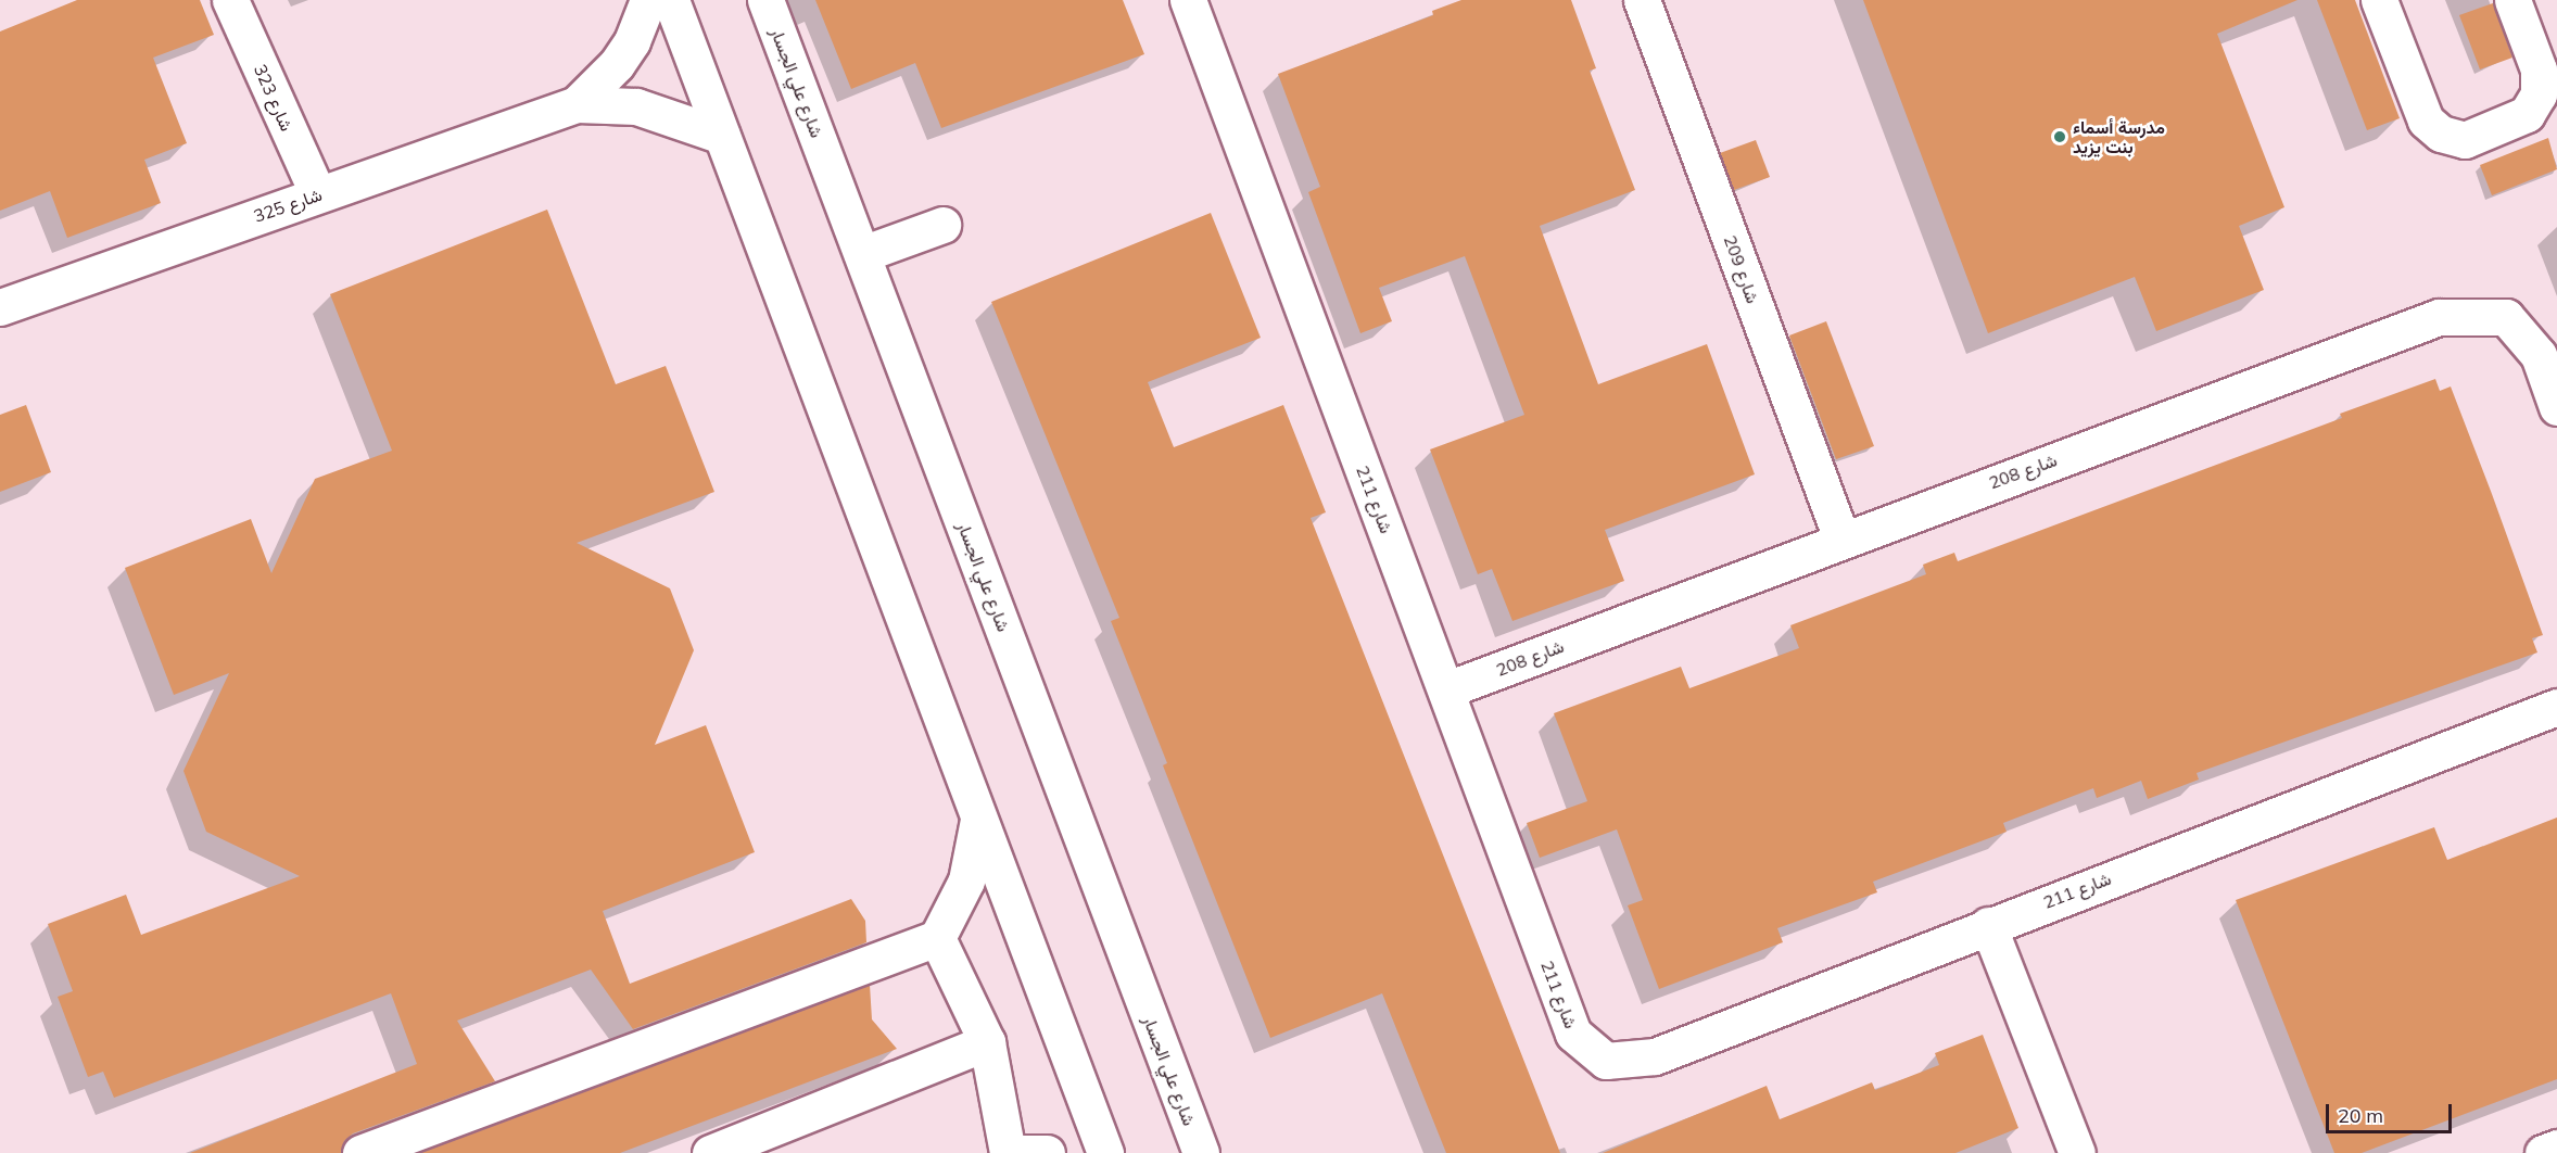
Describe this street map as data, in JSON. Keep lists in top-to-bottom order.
{
  "streets": {
    "street": [
      "شارع علي الجسار",
      "شارع 323",
      "شارع 325",
      "شارع 209",
      "شارع 208",
      "شارع 211"
    ]
  },
  "crossings": [
    ["شارع 323", "شارع 325"],
    ["شارع 209", "شارع 208"],
    ["شارع 208", "شارع 211"]
  ],
  "places": ["مدرسة أسماء بنت يزيد"],
  "scale_bar": "20 m"
}
